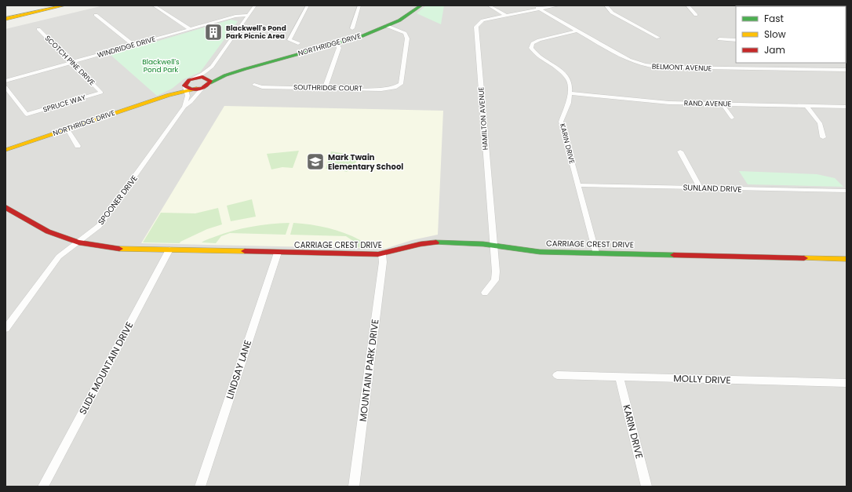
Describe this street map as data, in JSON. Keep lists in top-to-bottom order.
{
  "streets": {
    "main road": ["NORTHRIDGE DRIVE", "CARRIAGE CREST DRIVE"],
    "street": [
      "WINDRIDGE DRIVE",
      "SCOTCH PINE DRIVE",
      "BELMONT AVENUE",
      "SOUTHRIDGE COURT",
      "SPRUCE WAY",
      "RAND AVENUE",
      "HAMILTON AVENUE",
      "KARIN DRIVE",
      "SUNLAND DRIVE",
      "SPOONER DRIVE",
      "SLIDE MOUNTAIN DRIVE",
      "LINDSAY LANE",
      "MOUNTAIN PARK DRIVE",
      "MOLLY DRIVE"
    ]
  },
  "crossings": [
    ["NORTHRIDGE DRIVE", "SOUTHRIDGE COURT"],
    ["NORTHRIDGE DRIVE", "SPOONER DRIVE"],
    ["WINDRIDGE DRIVE", "SCOTCH PINE DRIVE"],
    ["SCOTCH PINE DRIVE", "SPRUCE WAY"],
    ["BELMONT AVENUE", "HAMILTON AVENUE"],
    ["BELMONT AVENUE", "KARIN DRIVE"],
    ["RAND AVENUE", "KARIN DRIVE"],
    ["HAMILTON AVENUE", "CARRIAGE CREST DRIVE"],
    ["KARIN DRIVE", "SUNLAND DRIVE"],
    ["KARIN DRIVE", "CARRIAGE CREST DRIVE"],
    ["KARIN DRIVE", "MOLLY DRIVE"],
    ["SPOONER DRIVE", "CARRIAGE CREST DRIVE"],
    ["CARRIAGE CREST DRIVE", "SLIDE MOUNTAIN DRIVE"],
    ["CARRIAGE CREST DRIVE", "LINDSAY LANE"],
    ["CARRIAGE CREST DRIVE", "MOUNTAIN PARK DRIVE"]
  ],
  "parks": ["Blackwell's Pond Park"],
  "places": {
    "building": ["Blackwell's Pond Park Picnic Area"],
    "school or university": ["Mark Twain Elementary School"]
  },
  "legend": ["Fast", "Slow", "Jam"]
}
